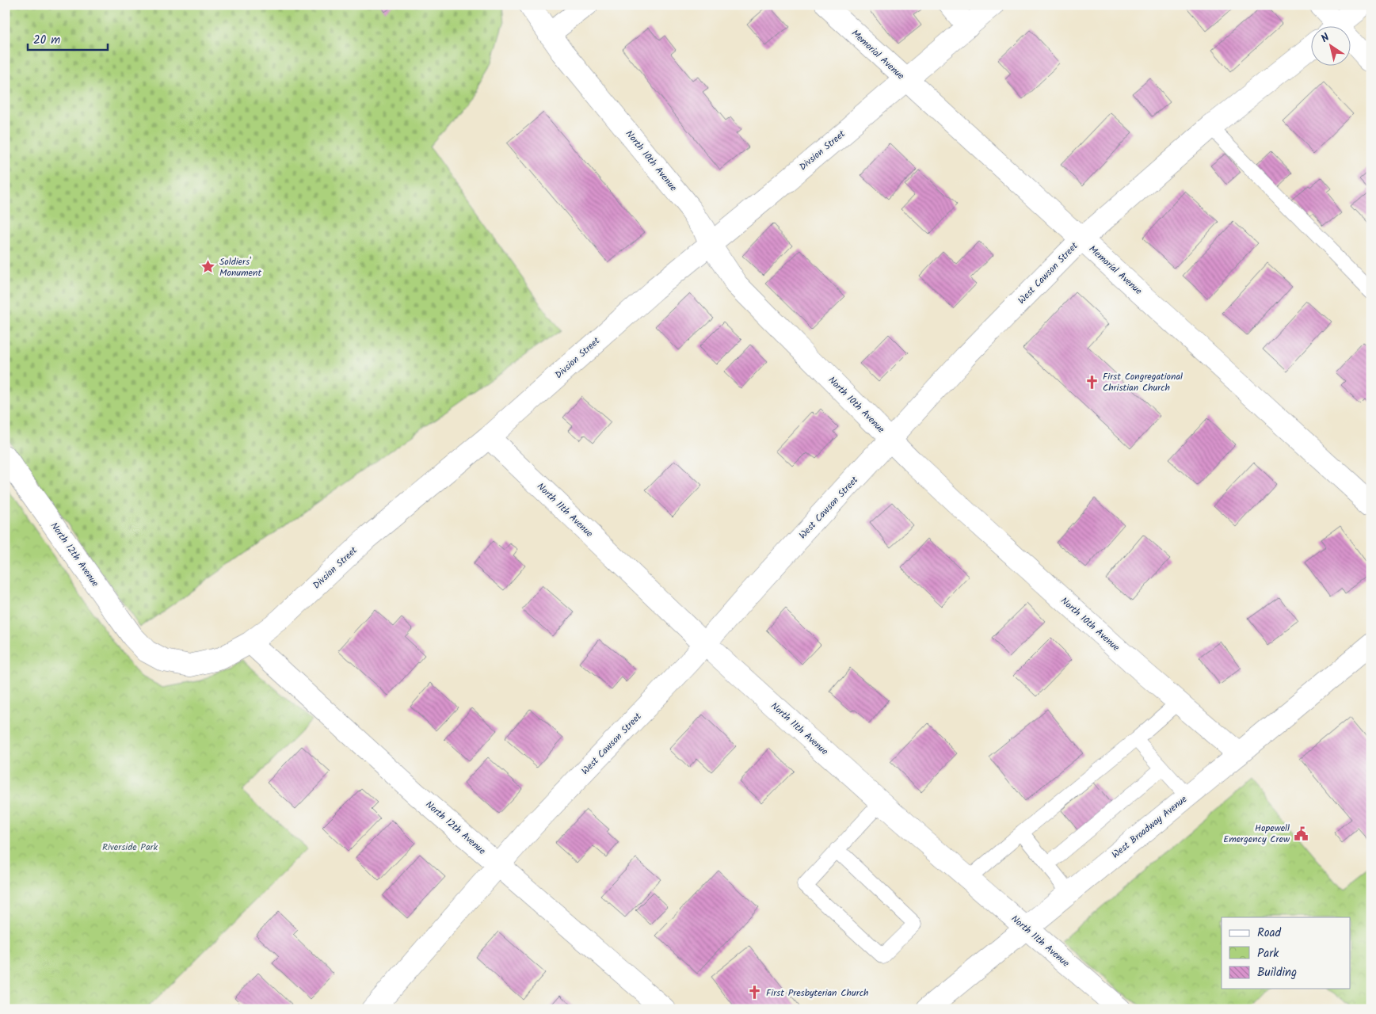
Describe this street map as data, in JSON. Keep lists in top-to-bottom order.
{
  "streets": {
    "street": [
      "Memorial Avenue",
      "Divsion Street",
      "North 10th Avenue",
      "West Cawson Street",
      "North 11th Avenue",
      "North 12th Avenue",
      "West Broadway Avenue"
    ]
  },
  "crossings": [
    ["Memorial Avenue", "Divsion Street"],
    ["Memorial Avenue", "West Cawson Street"],
    ["Divsion Street", "North 10th Avenue"],
    ["Divsion Street", "North 11th Avenue"],
    ["Divsion Street", "North 12th Avenue"],
    ["North 10th Avenue", "West Cawson Street"],
    ["North 10th Avenue", "West Broadway Avenue"],
    ["West Cawson Street", "North 11th Avenue"],
    ["West Cawson Street", "North 12th Avenue"],
    ["North 11th Avenue", "West Broadway Avenue"]
  ],
  "parks": ["Riverside Park"],
  "places": {
    "place": ["Soldiers' Monument"],
    "church": ["First Congregational Christian Church", "First Presbyterian Church"],
    "public building": ["Hopewell Emergency Crew"]
  },
  "legend": ["Road", "Park", "Building"],
  "scale_bar": "20 m",
  "north": "top left"
}
